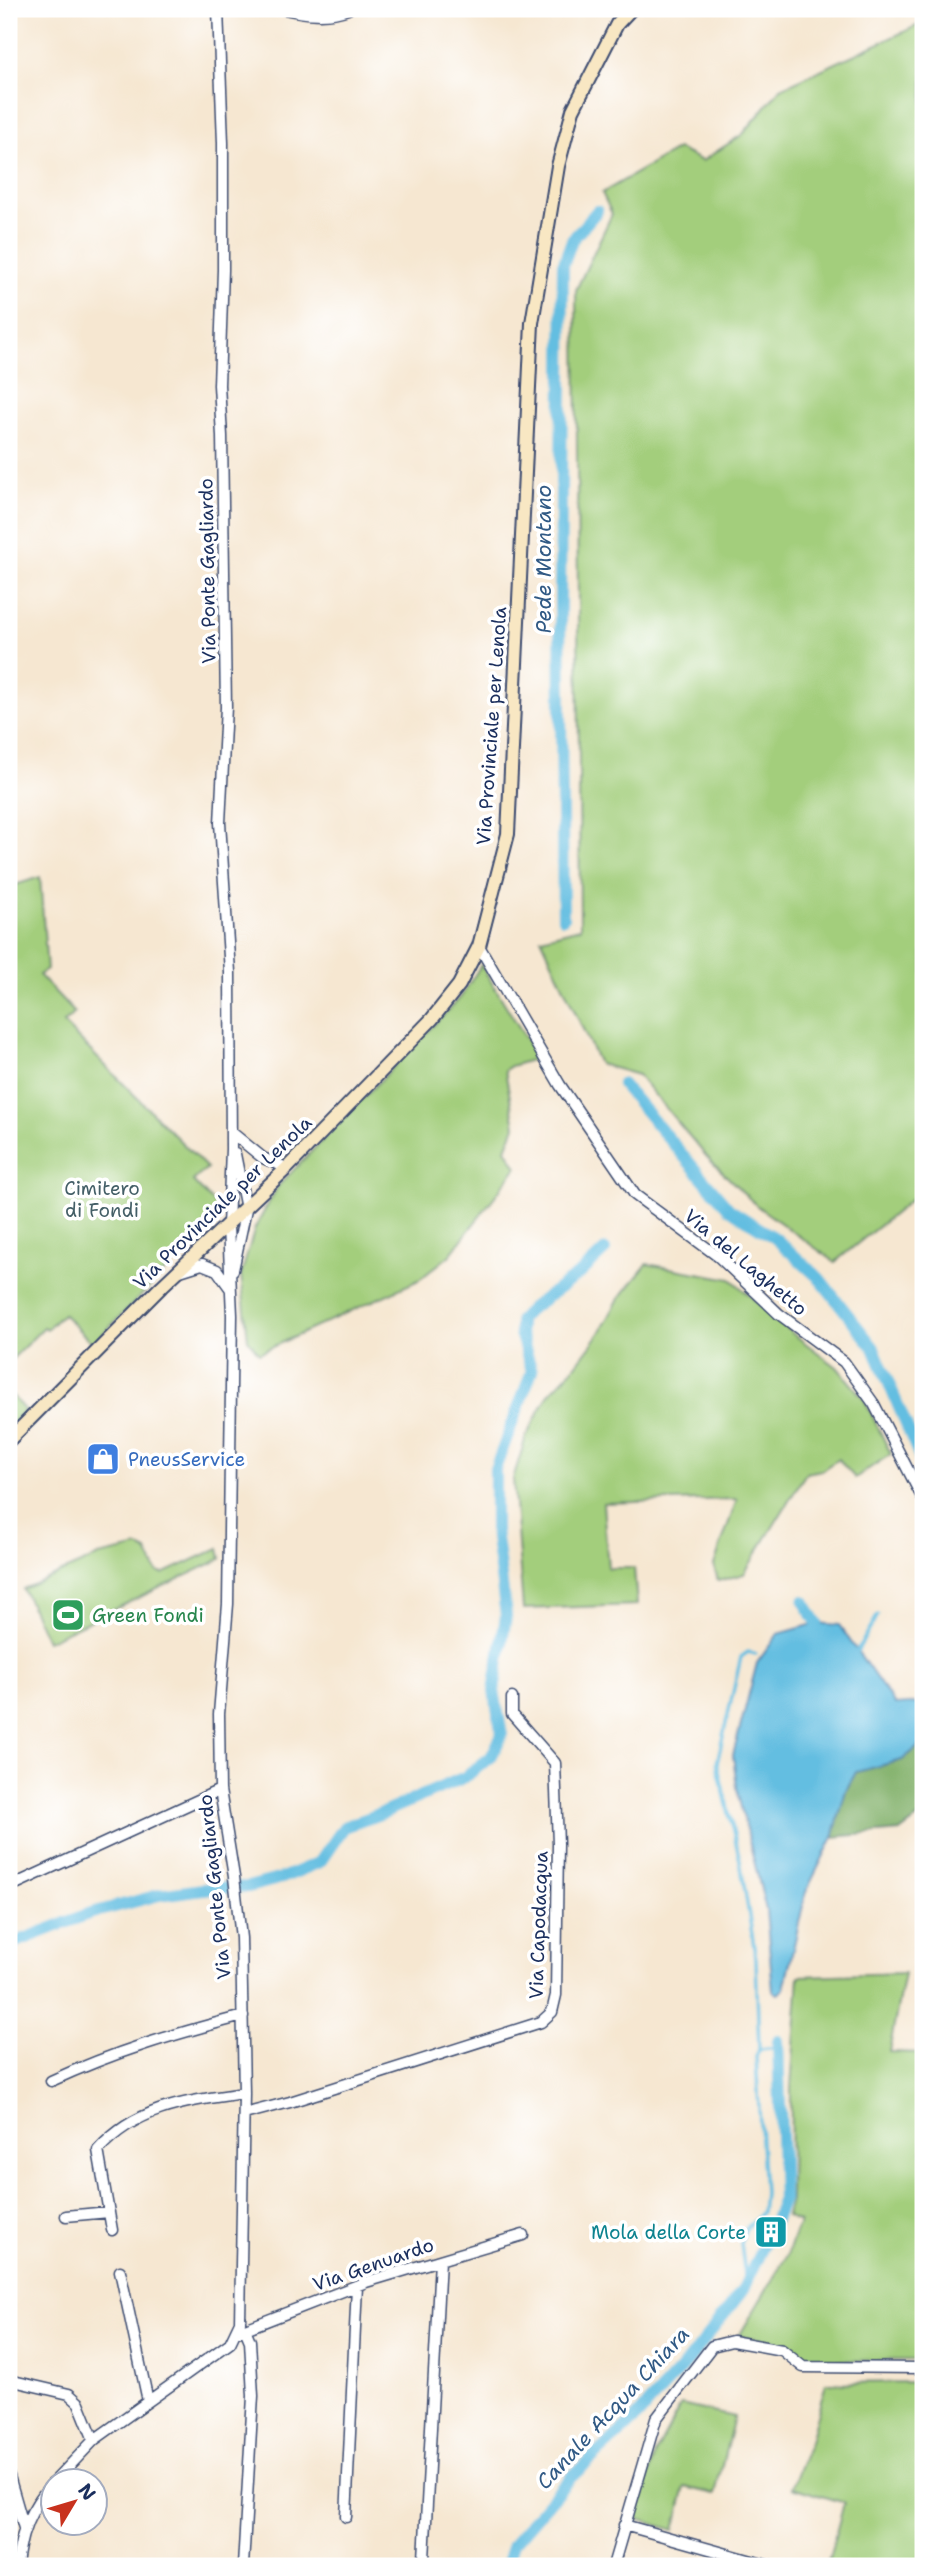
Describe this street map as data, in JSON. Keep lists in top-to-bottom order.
{
  "streets": {
    "main road": ["Via Provinciale per Lenola"],
    "street": [
      "Via Ponte Gagliardo",
      "Via del Laghetto",
      "Via Capodacqua",
      "Via Genuardo"
    ]
  },
  "crossings": [
    ["Via Ponte Gagliardo", "Via Provinciale per Lenola"],
    ["Via Ponte Gagliardo", "Via Capodacqua"],
    ["Via Ponte Gagliardo", "Via Genuardo"],
    ["Via Provinciale per Lenola", "Via del Laghetto"]
  ],
  "water": ["Pede Montano", "Canale Acqua Chiara"],
  "parks": ["Cimitero di Fondi"],
  "places": {
    "shop": ["PneusService"],
    "sports": ["Green Fondi"],
    "building": ["Mola della Corte"]
  },
  "north": "top right"
}
